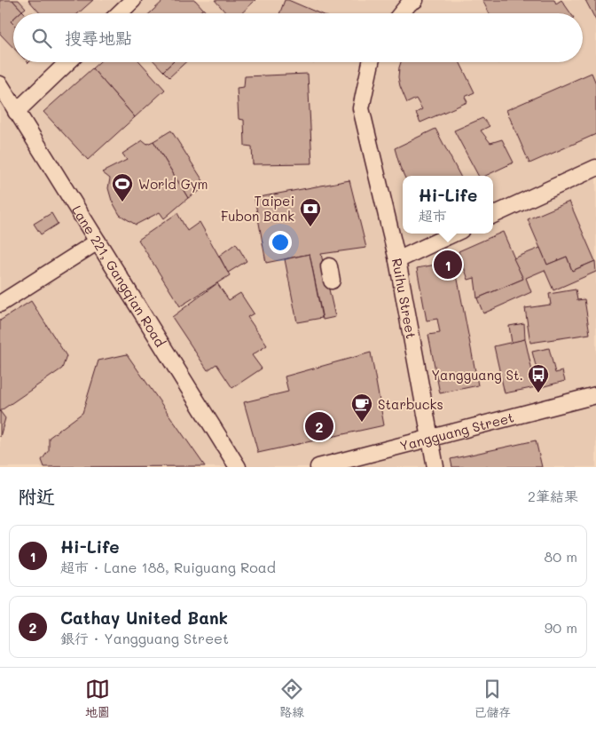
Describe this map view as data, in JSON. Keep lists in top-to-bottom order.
{
  "streets": {
    "street": ["Lane 221, Gangqian Road", "Ruihu Street", "Yangguang Street"]
  },
  "crossings": [
    ["Ruihu Street", "Yangguang Street"]
  ],
  "places": {
    "sports": ["World Gym"],
    "bank": ["Taipei Fubon Bank"],
    "bus stop": ["Yangguang St."],
    "cafe": ["Starbucks"]
  },
  "page": {
    "search": "搜尋地點",
    "popup": ["Hi-Life", "超市"],
    "pins": ["1", "2"],
    "heading": ["附近", "2筆結果"],
    "list": [
      {
        "mark": "1",
        "name": "Hi-Life",
        "note": "超市 · Lane 188, Ruiguang Road",
        "value": "80 m"
      },
      {
        "mark": "2",
        "name": "Cathay United Bank",
        "note": "銀行 · Yangguang Street",
        "value": "90 m"
      }
    ],
    "nav": ["地圖", "路線", "已儲存"]
  }
}
